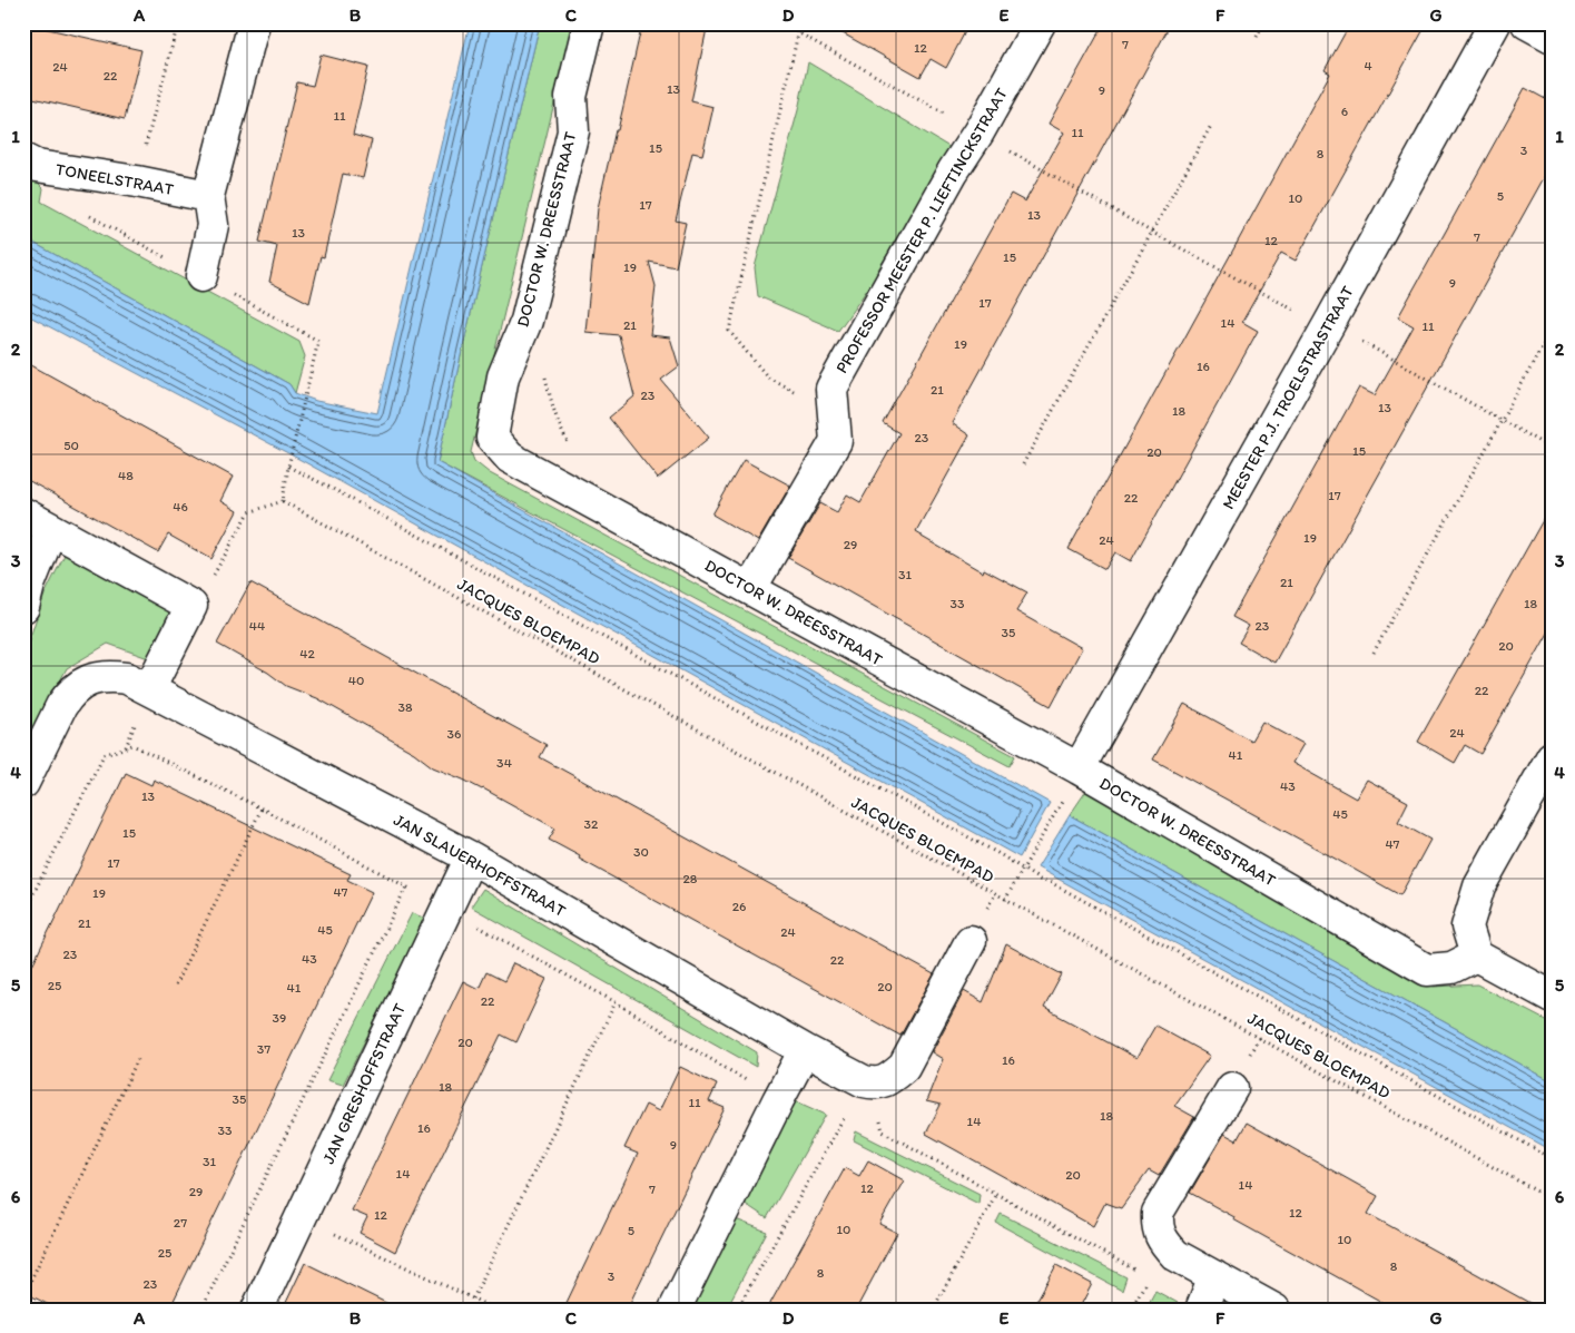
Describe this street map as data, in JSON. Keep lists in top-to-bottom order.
{
  "streets": {
    "street": [
      "TONEELSTRAAT",
      "DOCTOR W. DREESSTRAAT",
      "PROFESSOR MEESTER P. LIEFTINCKSTRAAT",
      "MEESTER P.J. TROELSTRASTRAAT",
      "JAN SLAUERHOFFSTRAAT",
      "JAN GRESHOFFSTRAAT"
    ],
    "path": ["JACQUES BLOEMPAD"]
  },
  "crossings": [
    ["DOCTOR W. DREESSTRAAT", "PROFESSOR MEESTER P. LIEFTINCKSTRAAT"],
    ["DOCTOR W. DREESSTRAAT", "MEESTER P.J. TROELSTRASTRAAT"],
    ["JAN SLAUERHOFFSTRAAT", "JAN GRESHOFFSTRAAT"]
  ],
  "house_numbers": [
    "7",
    "12",
    "4",
    "24",
    "22",
    "13",
    "9",
    "6",
    "11",
    "11",
    "15",
    "3",
    "8",
    "5",
    "10",
    "17",
    "13",
    "13",
    "7",
    "12",
    "15",
    "19",
    "9",
    "17",
    "14",
    "21",
    "11",
    "19",
    "16",
    "21",
    "23",
    "13",
    "18",
    "23",
    "50",
    "15",
    "20",
    "48",
    "17",
    "22",
    "46",
    "19",
    "24",
    "29",
    "31",
    "21",
    "33",
    "18",
    "44",
    "23",
    "35",
    "20",
    "42",
    "40",
    "22",
    "38",
    "24",
    "36",
    "41",
    "34",
    "43",
    "13",
    "45",
    "32",
    "15",
    "47",
    "30",
    "17",
    "28",
    "47",
    "19",
    "26",
    "21",
    "45",
    "24",
    "23",
    "43",
    "22",
    "25",
    "20",
    "41",
    "22",
    "39",
    "20",
    "37",
    "16",
    "18",
    "35",
    "11",
    "18",
    "14",
    "16",
    "33",
    "9",
    "31",
    "14",
    "20",
    "14",
    "12",
    "7",
    "29",
    "12",
    "12",
    "27",
    "10",
    "5",
    "10",
    "25",
    "8",
    "8",
    "3",
    "23"
  ],
  "grid": {
    "columns": [
      "A",
      "B",
      "C",
      "D",
      "E",
      "F",
      "G"
    ],
    "rows": [
      "1",
      "2",
      "3",
      "4",
      "5",
      "6"
    ]
  }
}
